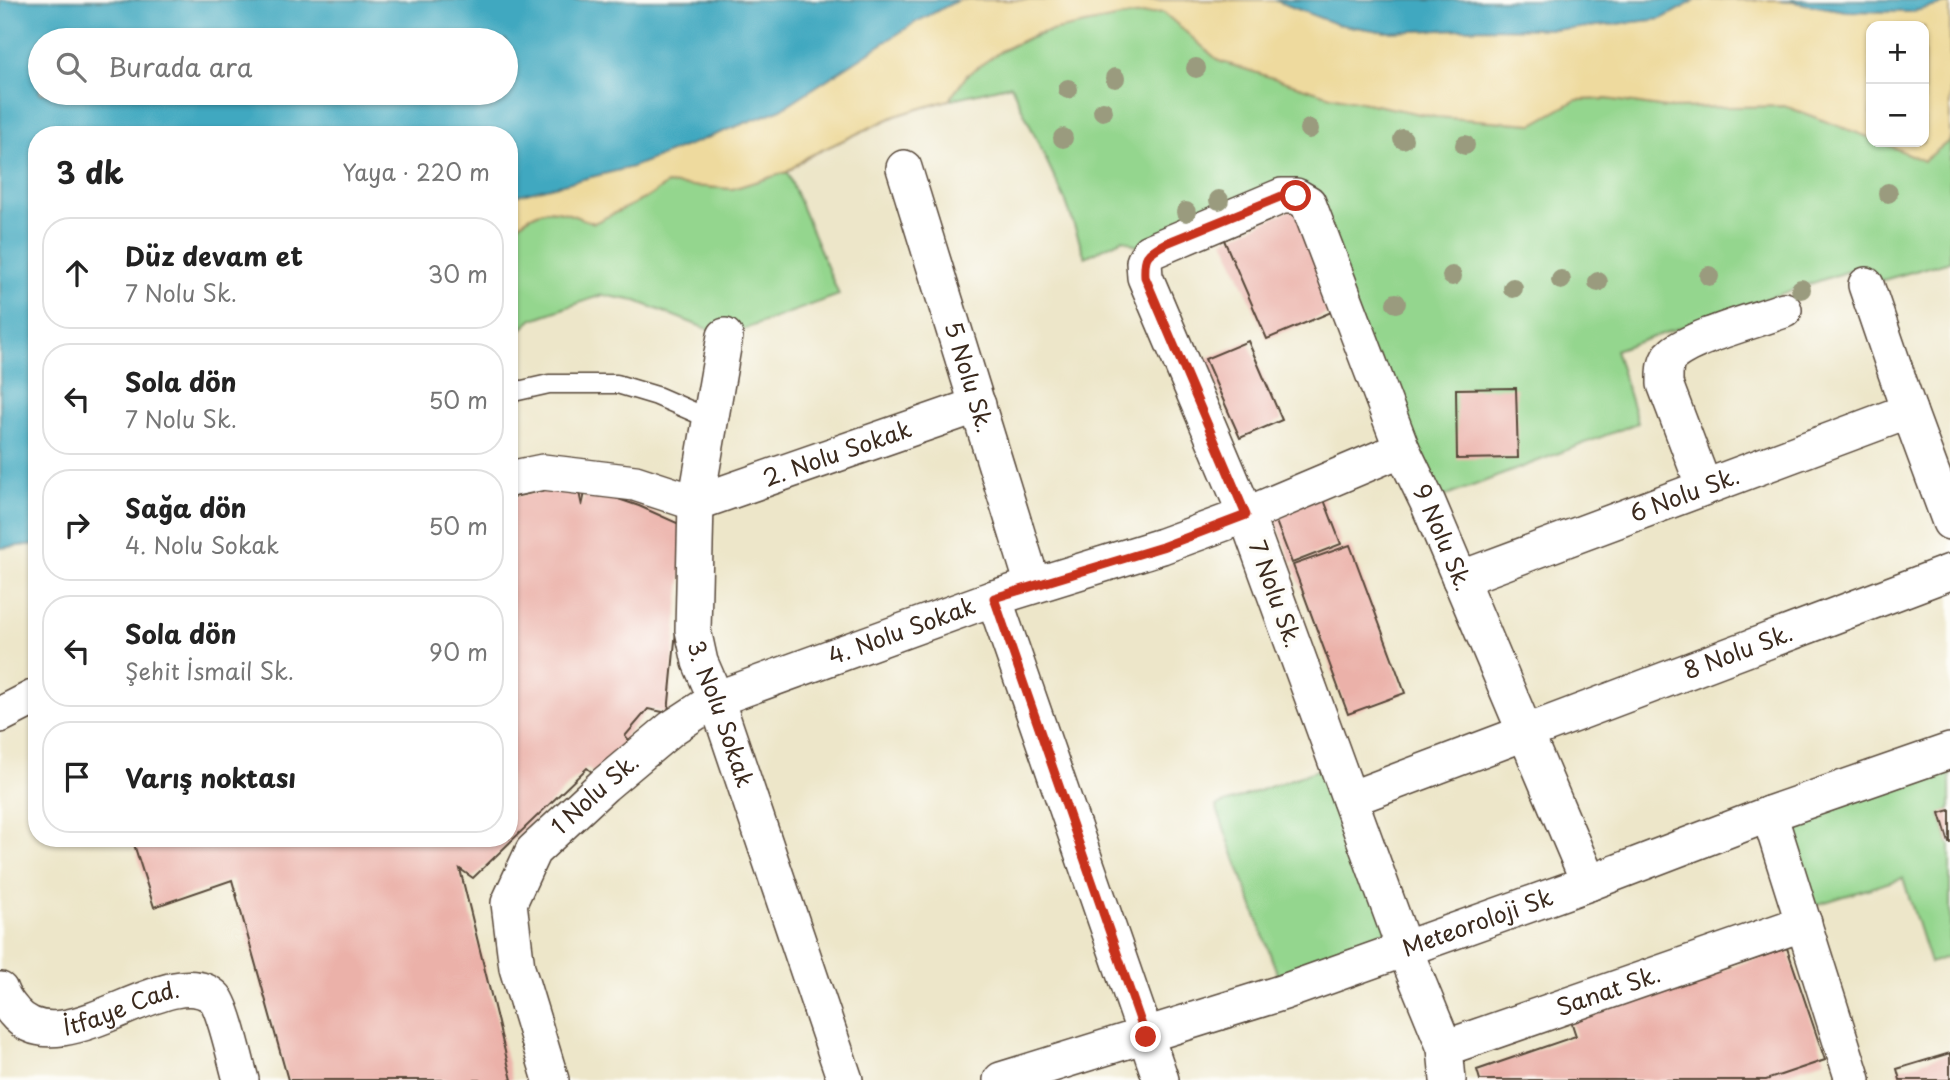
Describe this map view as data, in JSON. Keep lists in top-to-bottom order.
{
  "streets": {
    "street": [
      "5 Nolu Sk.",
      "2. Nolu Sokak",
      "6 Nolu Sk.",
      "9 Nolu Sk.",
      "7 Nolu Sk.",
      "4. Nolu Sokak",
      "8 Nolu Sk.",
      "3. Nolu Sokak",
      "1 Nolu Sk.",
      "Meteoroloji Sk",
      "Sanat Sk.",
      "İtfaye Cad."
    ]
  },
  "crossings": [
    ["5 Nolu Sk.", "2. Nolu Sokak"],
    ["5 Nolu Sk.", "4. Nolu Sokak"],
    ["2. Nolu Sokak", "3. Nolu Sokak"],
    ["6 Nolu Sk.", "9 Nolu Sk."],
    ["9 Nolu Sk.", "7 Nolu Sk."],
    ["9 Nolu Sk.", "4. Nolu Sokak"],
    ["9 Nolu Sk.", "8 Nolu Sk."],
    ["9 Nolu Sk.", "Meteoroloji Sk"],
    ["7 Nolu Sk.", "4. Nolu Sokak"],
    ["7 Nolu Sk.", "8 Nolu Sk."],
    ["7 Nolu Sk.", "Meteoroloji Sk"],
    ["7 Nolu Sk.", "Sanat Sk."],
    ["4. Nolu Sokak", "3. Nolu Sokak"],
    ["4. Nolu Sokak", "1 Nolu Sk."],
    ["3. Nolu Sokak", "1 Nolu Sk."]
  ],
  "page": {
    "map_buttons": ["+", "−"],
    "search": "Burada ara",
    "heading": ["3 dk", "Yaya · 220 m"],
    "list": [
      ["Düz devam et", "7 Nolu Sk.", "30 m"],
      ["Sola dön", "7 Nolu Sk.", "50 m"],
      ["Sağa dön", "4. Nolu Sokak", "50 m"],
      ["Sola dön", "Şehit İsmail Sk.", "90 m"],
      "Varış noktası"
    ]
  }
}
